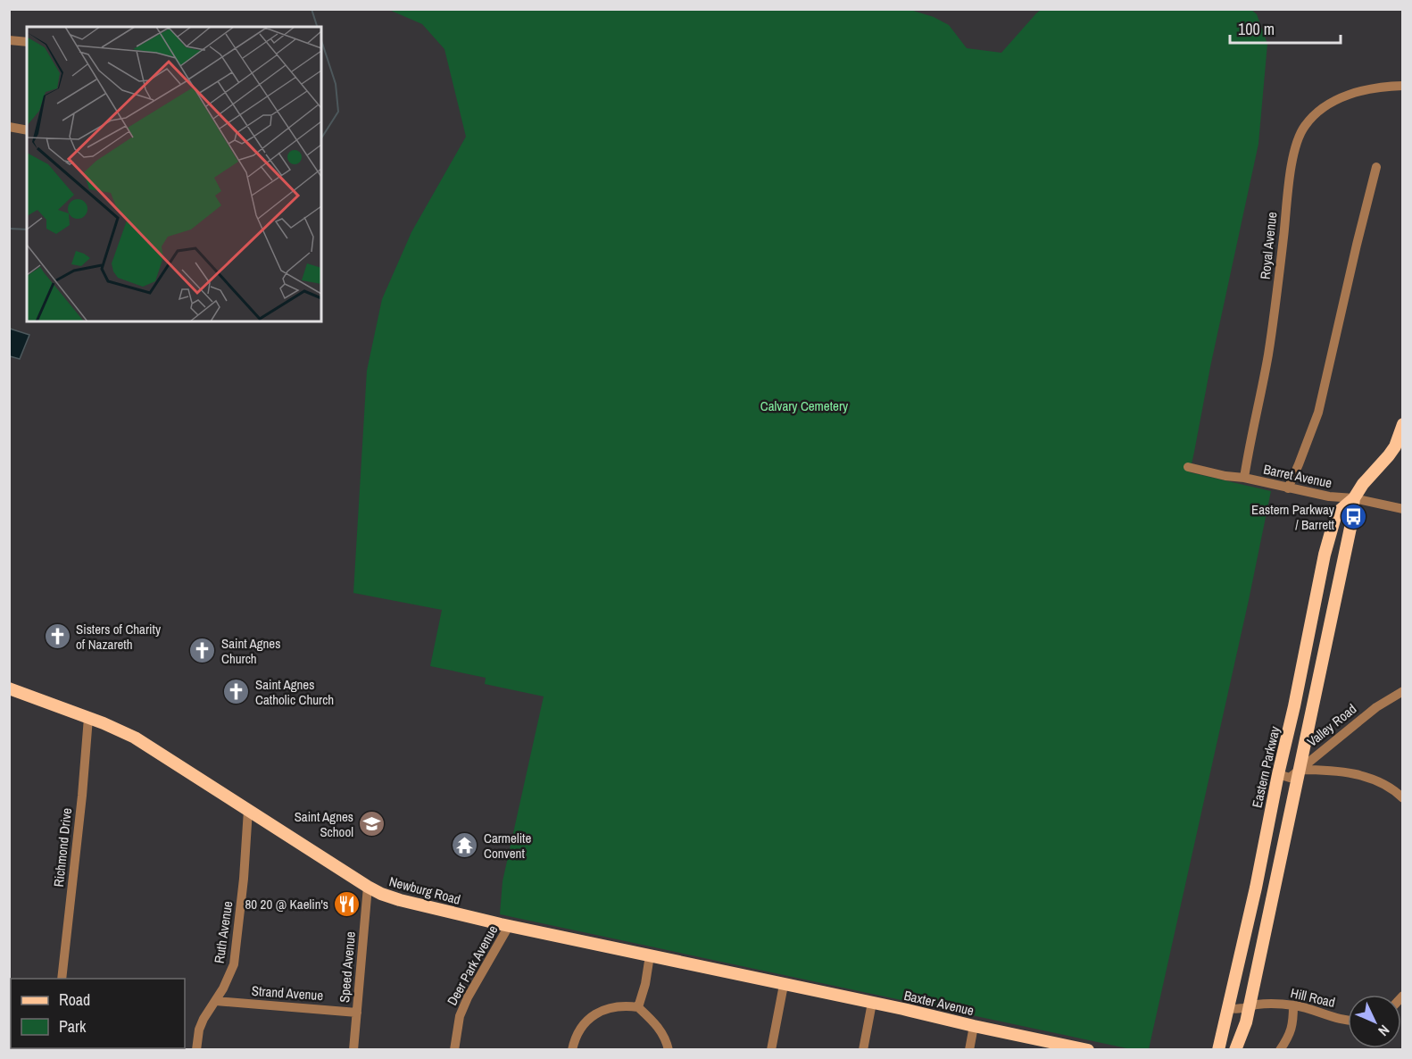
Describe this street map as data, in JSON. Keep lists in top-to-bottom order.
{
  "streets": {
    "main road": ["Eastern Parkway", "Newburg Road", "Baxter Avenue"],
    "street": [
      "Royal Avenue",
      "Barret Avenue",
      "Valley Road",
      "Richmond Drive",
      "Ruth Avenue",
      "Deer Park Avenue",
      "Speed Avenue",
      "Strand Avenue",
      "Hill Road"
    ]
  },
  "crossings": [
    ["Royal Avenue", "Barret Avenue"],
    ["Barret Avenue", "Eastern Parkway"],
    ["Valley Road", "Eastern Parkway"],
    ["Eastern Parkway", "Hill Road"],
    ["Richmond Drive", "Newburg Road"],
    ["Newburg Road", "Ruth Avenue"],
    ["Newburg Road", "Deer Park Avenue"],
    ["Newburg Road", "Speed Avenue"],
    ["Newburg Road", "Baxter Avenue"],
    ["Ruth Avenue", "Strand Avenue"],
    ["Speed Avenue", "Strand Avenue"]
  ],
  "parks": ["Calvary Cemetery"],
  "places": {
    "bus stop": ["Eastern Parkway / Barrett"],
    "church": ["Sisters of Charity of Nazareth", "Saint Agnes Church", "Saint Agnes Catholic Church"],
    "school or university": ["Saint Agnes School"],
    "temple": ["Carmelite Convent"],
    "restaurant": ["80 20 @ Kaelin's"]
  },
  "legend": ["Road", "Park"],
  "scale_bar": "100 m",
  "north": "bottom right"
}
